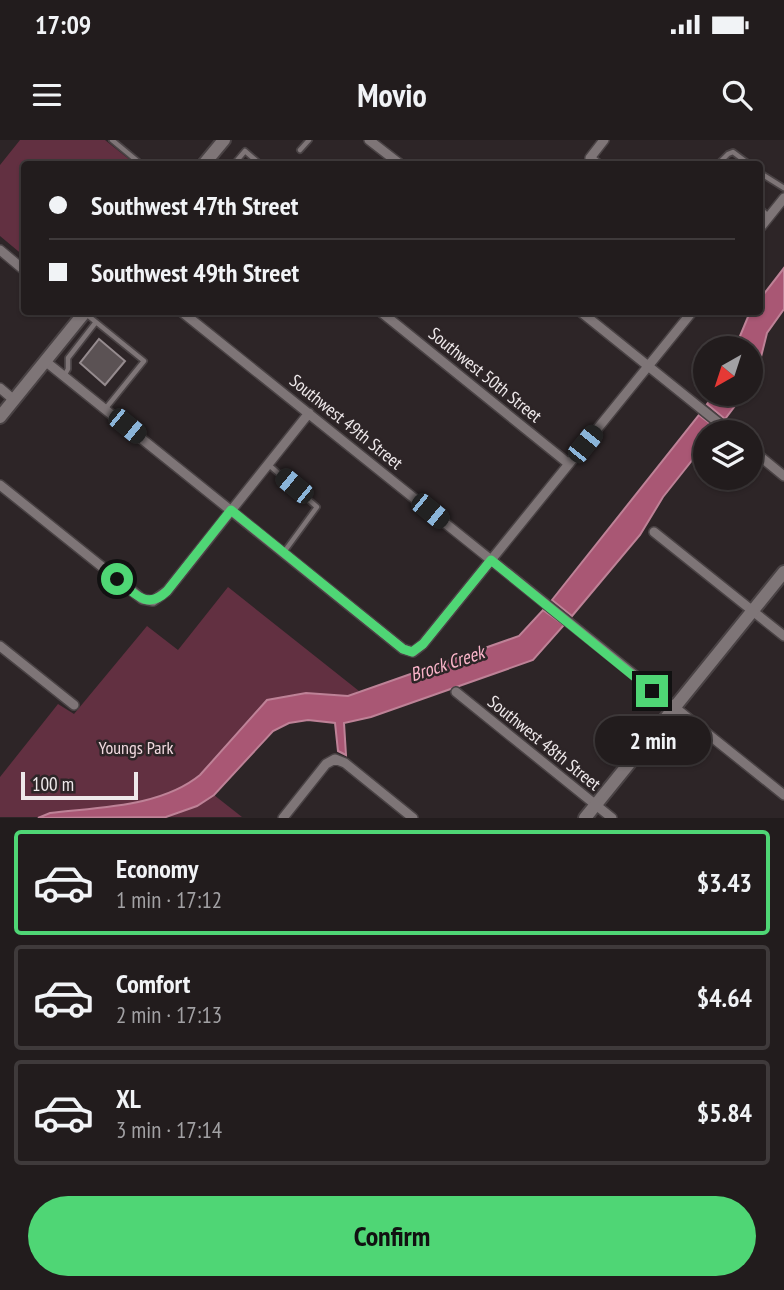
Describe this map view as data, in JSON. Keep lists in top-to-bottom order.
{
  "streets": {
    "street": ["Southwest 50th Street", "Southwest 49th Street", "Southwest 48th Street"]
  },
  "water": ["Brock Creek"],
  "parks": ["Youngs Park"],
  "scale_bar": "100 m",
  "north": "bottom left",
  "page": {
    "status": "17:09",
    "header": "Movio",
    "banner": ["Southwest 47th Street", "Southwest 49th Street"],
    "bubble": "2 min",
    "scale": "100 m",
    "list": [
      {
        "name": "Economy",
        "note": "1 min · 17:12",
        "value": "$3.43"
      },
      {
        "name": "Comfort",
        "note": "2 min · 17:13",
        "value": "$4.64"
      },
      {
        "name": "XL",
        "note": "3 min · 17:14",
        "value": "$5.84"
      }
    ],
    "buttons": "Confirm"
  }
}
